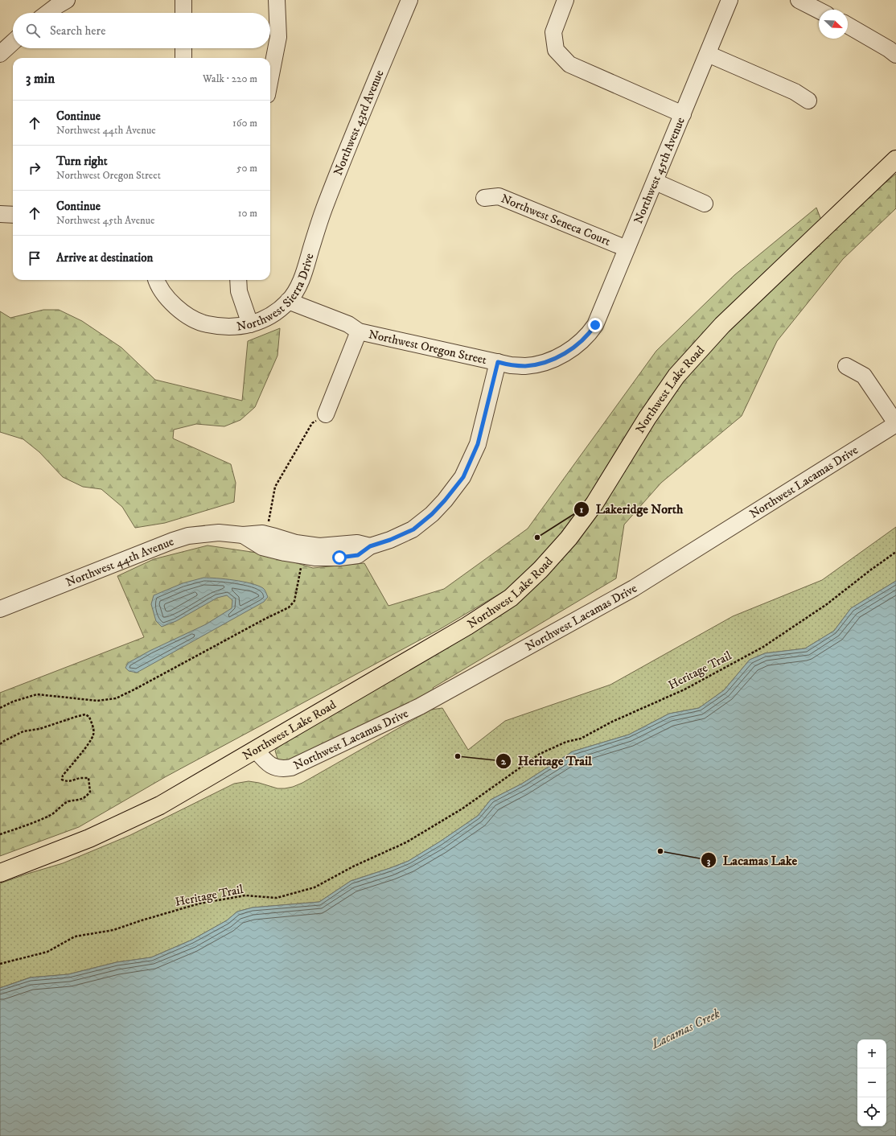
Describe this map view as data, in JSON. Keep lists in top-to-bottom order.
{
  "streets": {
    "main road": ["Northwest Lake Road"],
    "street": [
      "Northwest 43rd Avenue",
      "Northwest 45th Avenue",
      "Northwest Seneca Court",
      "Northwest Sierra Drive",
      "Northwest Oregon Street",
      "Northwest Lacamas Drive",
      "Northwest 44th Avenue"
    ],
    "path": ["Heritage Trail"]
  },
  "crossings": [
    ["Northwest 43rd Avenue", "Northwest Sierra Drive"],
    ["Northwest 45th Avenue", "Northwest Seneca Court"],
    ["Northwest 45th Avenue", "Northwest Oregon Street"],
    ["Northwest Sierra Drive", "Northwest Oregon Street"],
    ["Northwest Oregon Street", "Northwest 44th Avenue"],
    ["Northwest Lake Road", "Northwest Lacamas Drive"]
  ],
  "water": ["Lacamas Creek"],
  "places": ["Lakeridge North", "Heritage Trail", "Lacamas Lake"],
  "north": "bottom right",
  "page": {
    "search": "Search here",
    "heading": ["3 min", "Walk · 220 m"],
    "list": [
      ["Continue", "Northwest 44th Avenue", "160 m"],
      ["Turn right", "Northwest Oregon Street", "50 m"],
      ["Continue", "Northwest 45th Avenue", "10 m"],
      "Arrive at destination"
    ],
    "map_buttons": ["+", "−"]
  }
}
